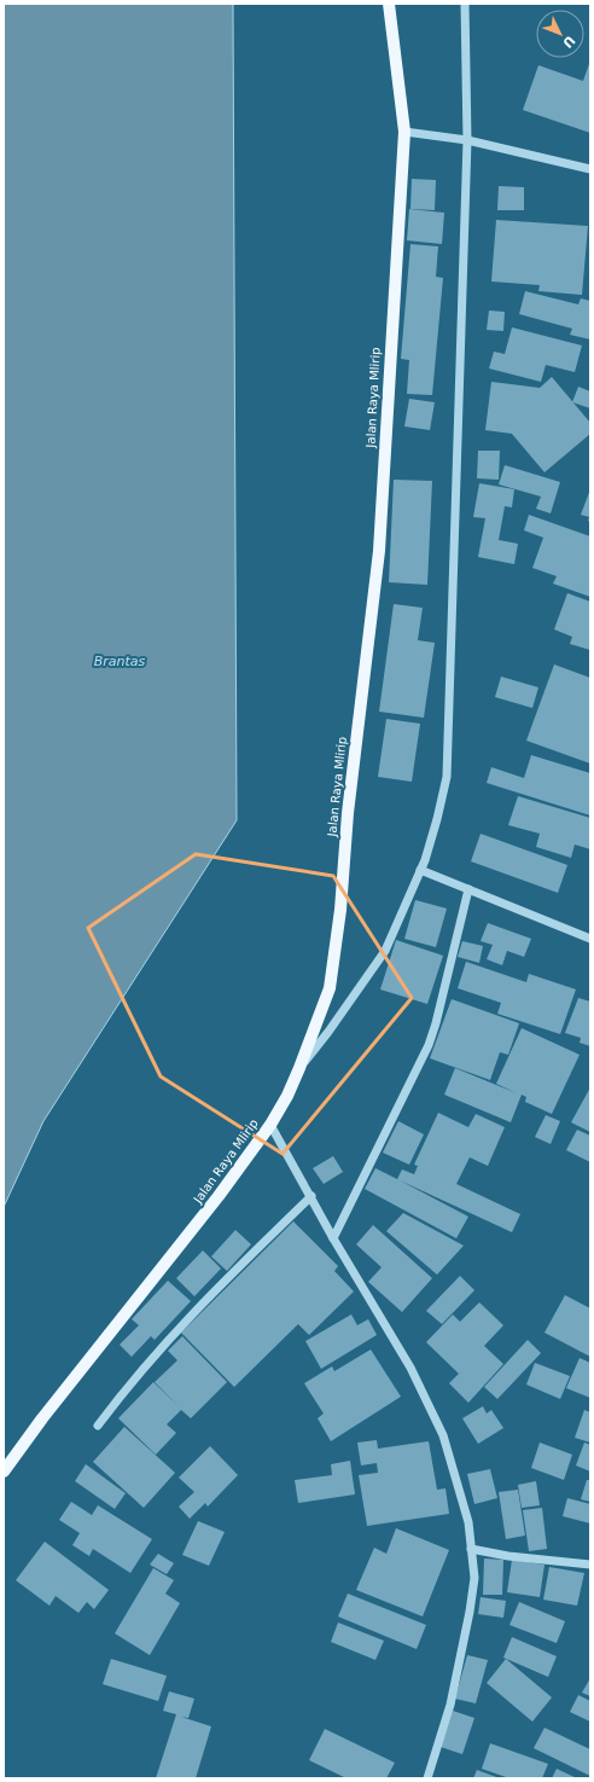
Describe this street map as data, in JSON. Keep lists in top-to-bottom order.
{
  "streets": {
    "main road": ["Jalan Raya Mlirip"]
  },
  "water": ["Brantas"],
  "north": "bottom right"
}
